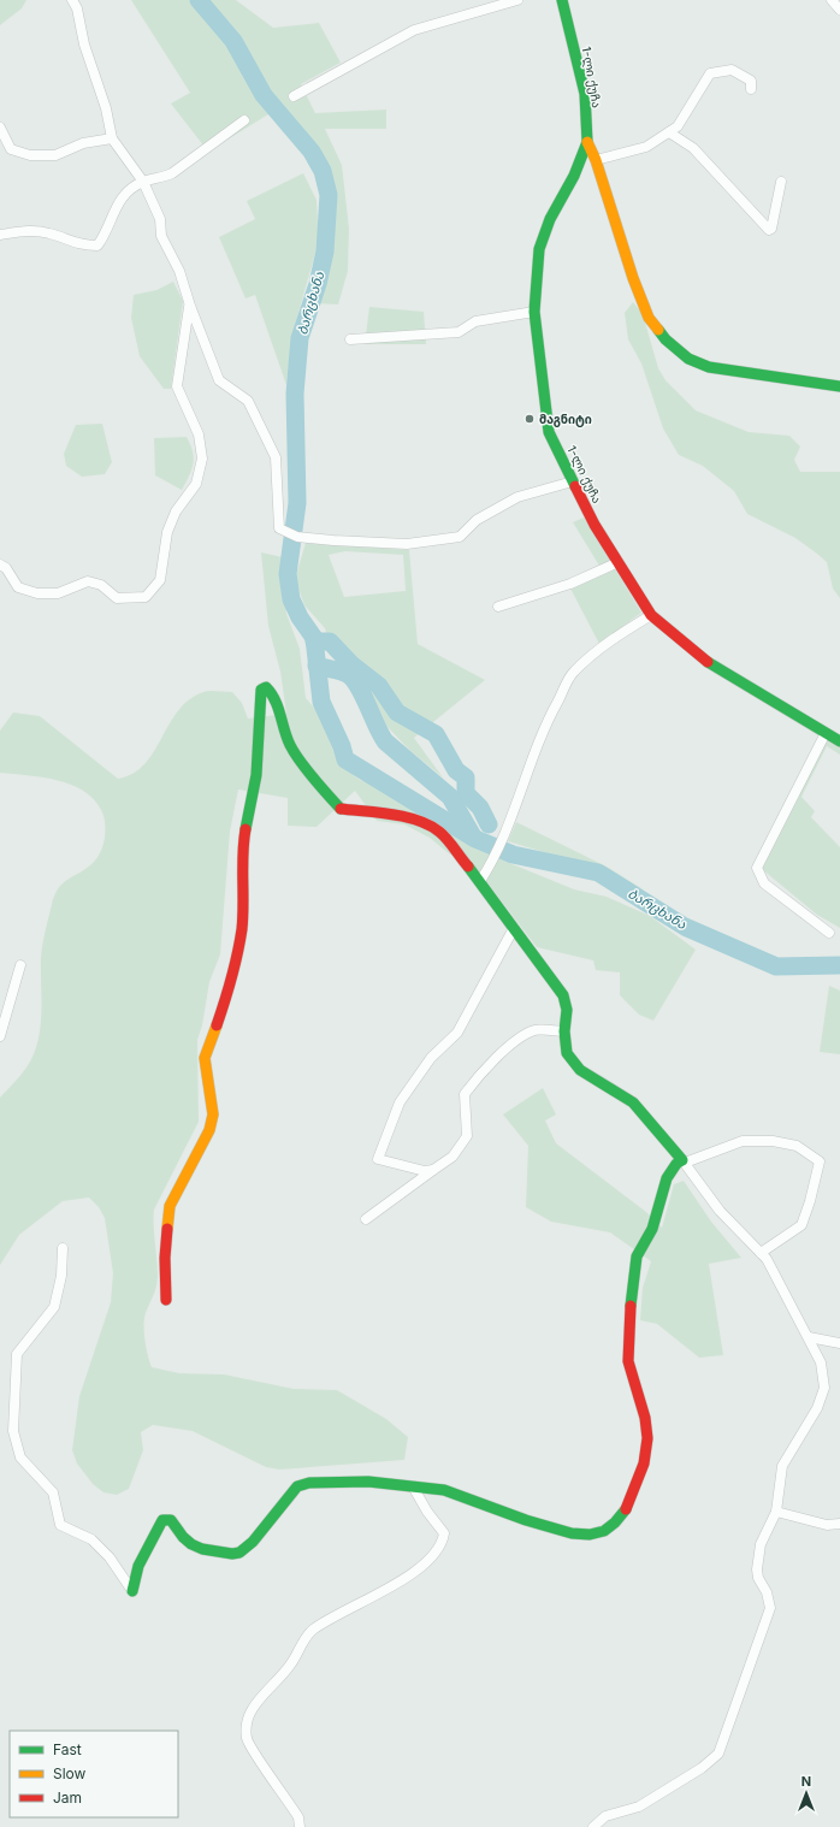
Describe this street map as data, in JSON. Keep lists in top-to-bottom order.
{
  "streets": {
    "street": ["1-ლი ქუჩა"]
  },
  "water": ["ბარცხანა"],
  "places": ["მაგნიტი"],
  "legend": ["Fast", "Slow", "Jam"],
  "north": "top"
}
